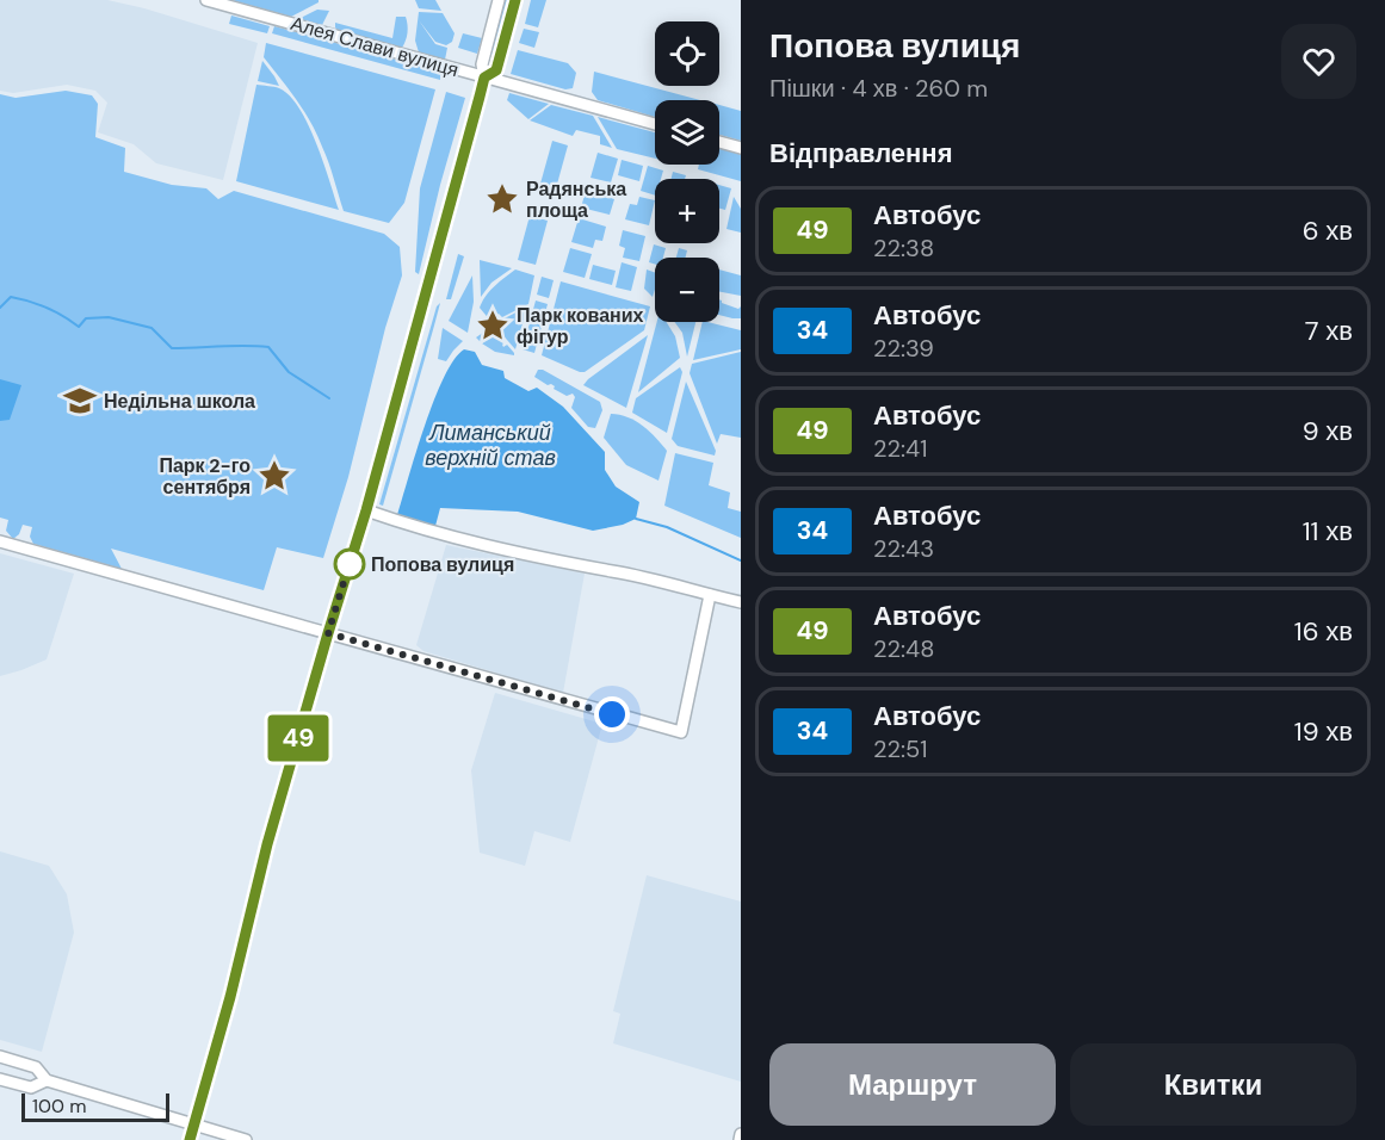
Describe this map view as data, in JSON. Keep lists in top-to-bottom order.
{
  "streets": {
    "street": ["Алея Слави вулиця"]
  },
  "water": ["Лиманський верхній став"],
  "places": {
    "place": ["Радянська площа", "Парк кованих фігур", "Парк 2-го сентября"],
    "school or university": ["Недільна школа"],
    "other": ["Попова вулиця"]
  },
  "lines": ["bus line 49"],
  "scale_bar": "100 m",
  "page": {
    "on_map": "49",
    "heading": [
      ["Попова вулиця", "Пішки · 4 хв · 260 m"],
      "Відправлення"
    ],
    "map_buttons": ["+", "−"],
    "list": [
      {
        "mark": "49",
        "name": "Автобус",
        "note": "22:38",
        "value": "6 хв"
      },
      {
        "mark": "34",
        "name": "Автобус",
        "note": "22:39",
        "value": "7 хв"
      },
      {
        "mark": "49",
        "name": "Автобус",
        "note": "22:41",
        "value": "9 хв"
      },
      {
        "mark": "34",
        "name": "Автобус",
        "note": "22:43",
        "value": "11 хв"
      },
      {
        "mark": "49",
        "name": "Автобус",
        "note": "22:48",
        "value": "16 хв"
      },
      {
        "mark": "34",
        "name": "Автобус",
        "note": "22:51",
        "value": "19 хв"
      }
    ],
    "buttons": ["Маршрут", "Квитки"],
    "scale": "100 m"
  }
}
